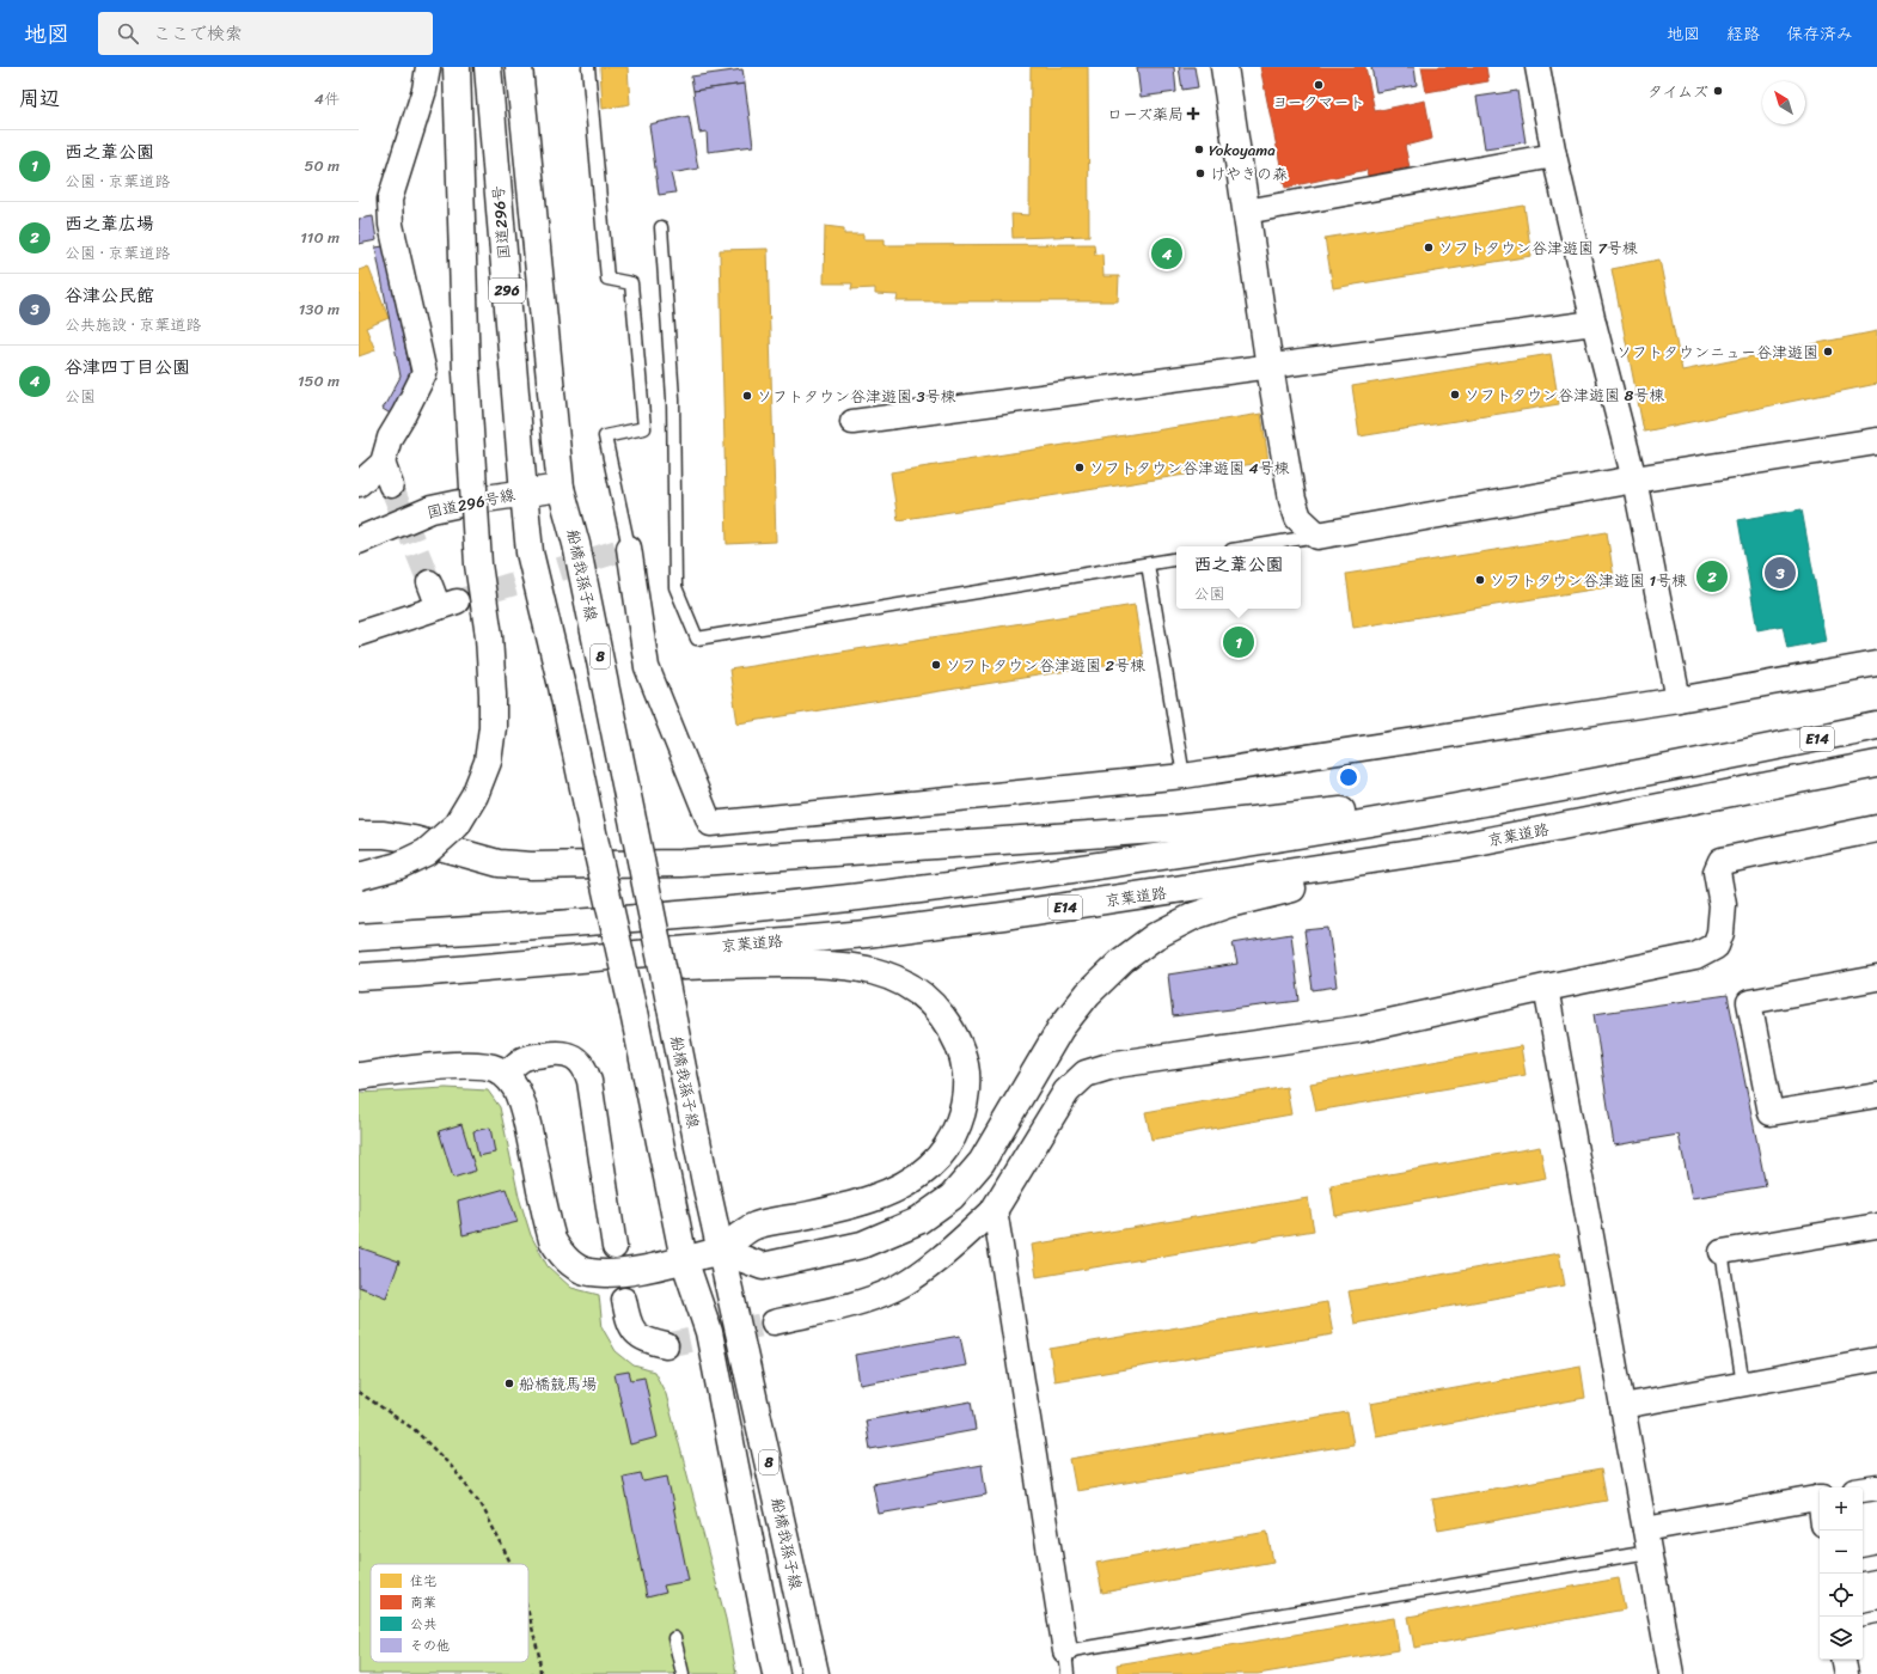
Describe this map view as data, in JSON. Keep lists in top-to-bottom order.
{
  "streets": {
    "main road": [
      "国道296号",
      "296",
      "国道296号線",
      "船橋我孫子線",
      "8",
      "E14",
      "京葉道路"
    ]
  },
  "crossings": [
    ["国道296号", "国道296号線"],
    ["国道296号", "8"],
    ["296", "国道296号線"],
    ["296", "船橋我孫子線"],
    ["国道296号線", "船橋我孫子線"],
    ["国道296号線", "8"]
  ],
  "places": {
    "other": [
      "ヨークマート",
      "タイムズ",
      "Yokoyama",
      "けやきの森",
      "ソフトタウン谷津遊園 7号棟",
      "ソフトタウンニュー谷津遊園",
      "ソフトタウン谷津遊園 8号棟",
      "ソフトタウン谷津遊園 3号棟",
      "ソフトタウン谷津遊園 4号棟",
      "ソフトタウン谷津遊園 1号棟",
      "ソフトタウン谷津遊園 2号棟",
      "船橋競馬場"
    ],
    "health": ["ローズ薬局"]
  },
  "legend": [
    "住宅",
    "商業",
    "公共",
    "その他"
  ],
  "north": "top left",
  "page": {
    "header": "地図",
    "search": "ここで検索",
    "nav": ["地図", "経路", "保存済み"],
    "heading": ["周辺", "4件"],
    "list": [
      {
        "mark": "1",
        "name": "西之葦公園",
        "note": "公園 · 京葉道路",
        "value": "50 m"
      },
      {
        "mark": "2",
        "name": "西之葦広場",
        "note": "公園 · 京葉道路",
        "value": "110 m"
      },
      {
        "mark": "3",
        "name": "谷津公民館",
        "note": "公共施設 · 京葉道路",
        "value": "130 m"
      },
      {
        "mark": "4",
        "name": "谷津四丁目公園",
        "note": "公園",
        "value": "150 m"
      }
    ],
    "pins": [
      "4",
      "3",
      "2",
      "1"
    ],
    "popup": ["西之葦公園", "公園"],
    "map_buttons": ["+", "−"]
  }
}
